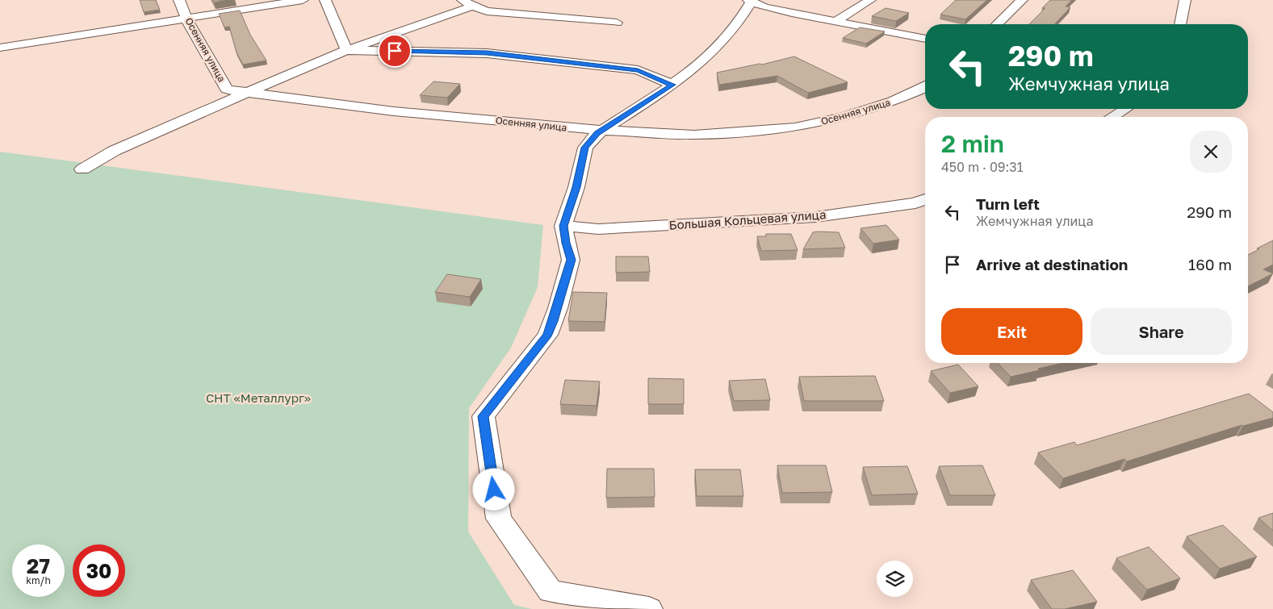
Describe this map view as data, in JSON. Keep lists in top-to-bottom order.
{
  "streets": {
    "street": ["Осенняя улица", "Большая Кольцевая улица"]
  },
  "parks": ["СНТ «Металлург»"],
  "page": {
    "turn": ["290 m", "Жемчужная улица"],
    "heading": ["2 min", "450 m · 09:31"],
    "list": [
      {
        "name": "Turn left",
        "note": "Жемчужная улица",
        "value": "290 m"
      },
      {
        "name": "Arrive at destination",
        "value": "160 m"
      }
    ],
    "buttons": ["Exit", "Share"],
    "speed": "27 km/h",
    "limit": "30"
  }
}
